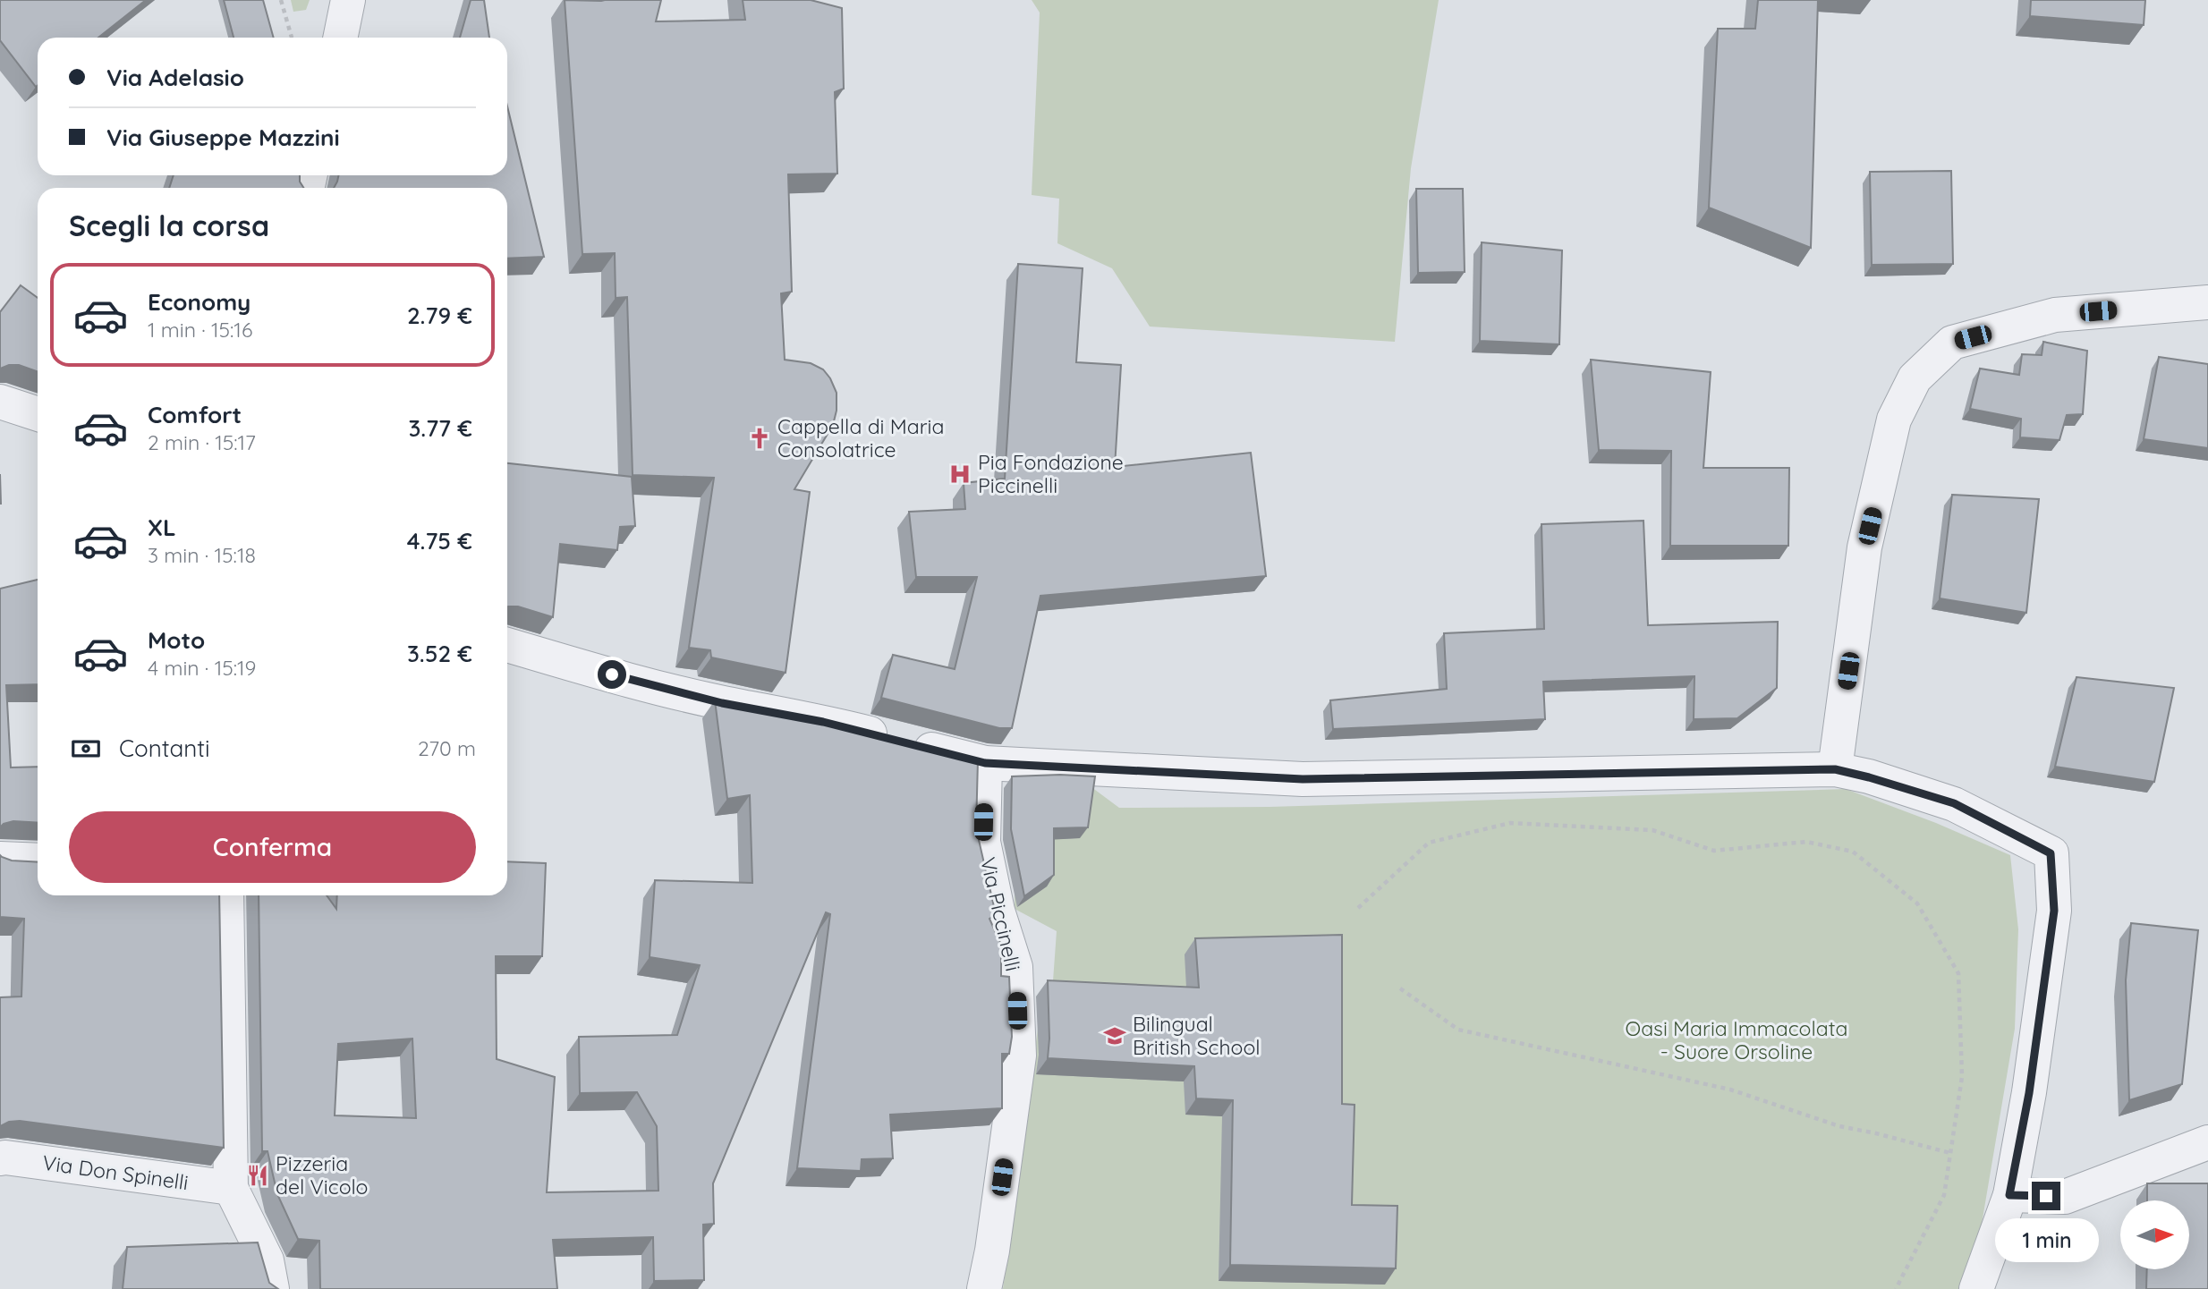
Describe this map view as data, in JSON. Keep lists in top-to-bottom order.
{
  "streets": {
    "street": ["Via Piccinelli", "Via Don Spinelli"]
  },
  "parks": ["Oasi Maria Immacolata - Suore Orsoline"],
  "places": {
    "church": ["Cappella di Maria Consolatrice"],
    "hospital": ["Pia Fondazione Piccinelli"],
    "school or university": ["Bilingual British School"],
    "restaurant": ["Pizzeria del Vicolo"]
  },
  "north": "right",
  "page": {
    "banner": ["Via Adelasio", "Via Giuseppe Mazzini"],
    "heading": "Scegli la corsa",
    "list": [
      {
        "name": "Economy",
        "note": "1 min · 15:16",
        "value": "2.79 €"
      },
      {
        "name": "Comfort",
        "note": "2 min · 15:17",
        "value": "3.77 €"
      },
      {
        "name": "XL",
        "note": "3 min · 15:18",
        "value": "4.75 €"
      },
      {
        "name": "Moto",
        "note": "4 min · 15:19",
        "value": "3.52 €"
      }
    ],
    "pay": ["Contanti", "270 m"],
    "buttons": "Conferma",
    "bubble": "1 min"
  }
}
